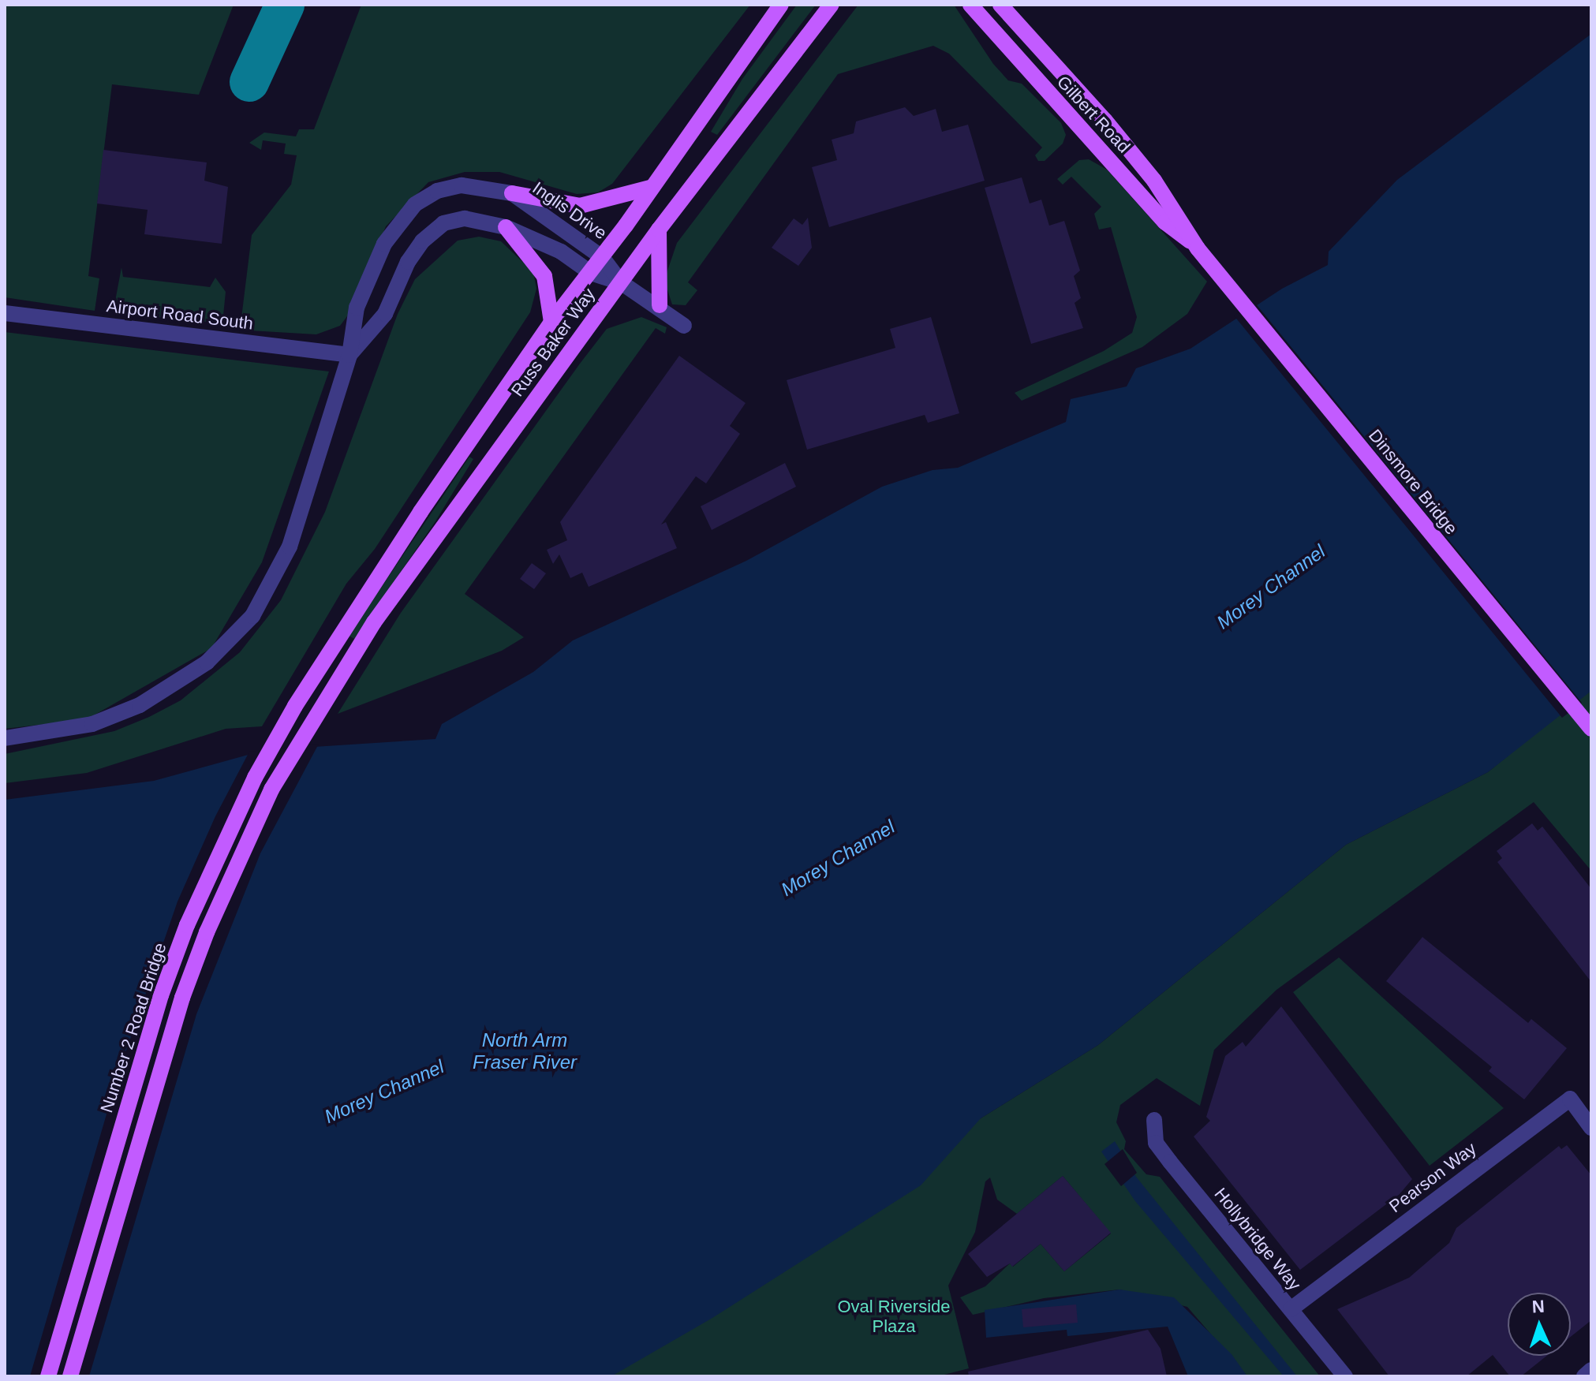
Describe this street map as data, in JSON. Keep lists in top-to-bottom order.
{
  "streets": {
    "main road": [
      "Gilbert Road",
      "Russ Baker Way",
      "Dinsmore Bridge",
      "Number 2 Road Bridge"
    ],
    "street": [
      "Inglis Drive",
      "Airport Road South",
      "Pearson Way",
      "Hollybridge Way"
    ]
  },
  "crossings": [
    ["Gilbert Road", "Dinsmore Bridge"],
    ["Inglis Drive", "Airport Road South"],
    ["Inglis Drive", "Russ Baker Way"],
    ["Russ Baker Way", "Number 2 Road Bridge"],
    ["Pearson Way", "Hollybridge Way"]
  ],
  "water": ["Morey Channel", "North Arm Fraser River"],
  "parks": ["Oval Riverside Plaza"],
  "north": "top"
}
